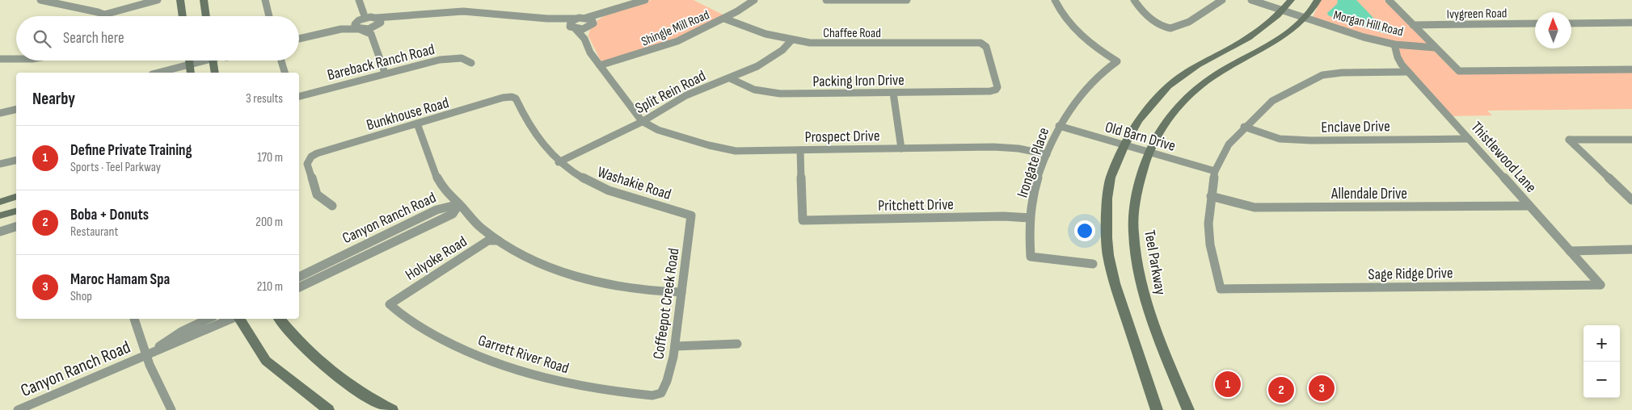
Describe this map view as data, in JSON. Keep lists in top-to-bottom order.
{
  "streets": {
    "main road": ["Teel Parkway"],
    "street": [
      "Ivygreen Road",
      "Morgan Hill Road",
      "Shingle Mill Road",
      "Chaffee Road",
      "Bareback Ranch Road",
      "Packing Iron Drive",
      "Split Rein Road",
      "Bunkhouse Road",
      "Enclave Drive",
      "Prospect Drive",
      "Old Barn Drive",
      "Thistlewood Lane",
      "Irongate Place",
      "Washakie Road",
      "Allendale Drive",
      "Pritchett Drive",
      "Canyon Ranch Road",
      "Holyoke Road",
      "Sage Ridge Drive",
      "Coffeepot Creek Road",
      "Garrett River Road"
    ]
  },
  "crossings": [
    ["Morgan Hill Road", "Thistlewood Lane"],
    ["Morgan Hill Road", "Teel Parkway"],
    ["Shingle Mill Road", "Chaffee Road"],
    ["Chaffee Road", "Packing Iron Drive"],
    ["Chaffee Road", "Split Rein Road"],
    ["Packing Iron Drive", "Split Rein Road"],
    ["Split Rein Road", "Prospect Drive"],
    ["Split Rein Road", "Washakie Road"],
    ["Bunkhouse Road", "Washakie Road"],
    ["Enclave Drive", "Thistlewood Lane"],
    ["Prospect Drive", "Irongate Place"],
    ["Prospect Drive", "Pritchett Drive"],
    ["Old Barn Drive", "Irongate Place"],
    ["Old Barn Drive", "Teel Parkway"],
    ["Thistlewood Lane", "Allendale Drive"],
    ["Thistlewood Lane", "Sage Ridge Drive"],
    ["Irongate Place", "Pritchett Drive"],
    ["Washakie Road", "Coffeepot Creek Road"],
    ["Allendale Drive", "Sage Ridge Drive"],
    ["Holyoke Road", "Garrett River Road"],
    ["Coffeepot Creek Road", "Garrett River Road"]
  ],
  "north": "top",
  "page": {
    "search": "Search here",
    "heading": ["Nearby", "3 results"],
    "list": [
      {
        "mark": "1",
        "name": "Define Private Training",
        "note": "Sports · Teel Parkway",
        "value": "170 m"
      },
      {
        "mark": "2",
        "name": "Boba + Donuts",
        "note": "Restaurant",
        "value": "200 m"
      },
      {
        "mark": "3",
        "name": "Maroc Hamam Spa",
        "note": "Shop",
        "value": "210 m"
      }
    ],
    "map_buttons": ["+", "−"],
    "pins": ["1", "3", "2"]
  }
}
